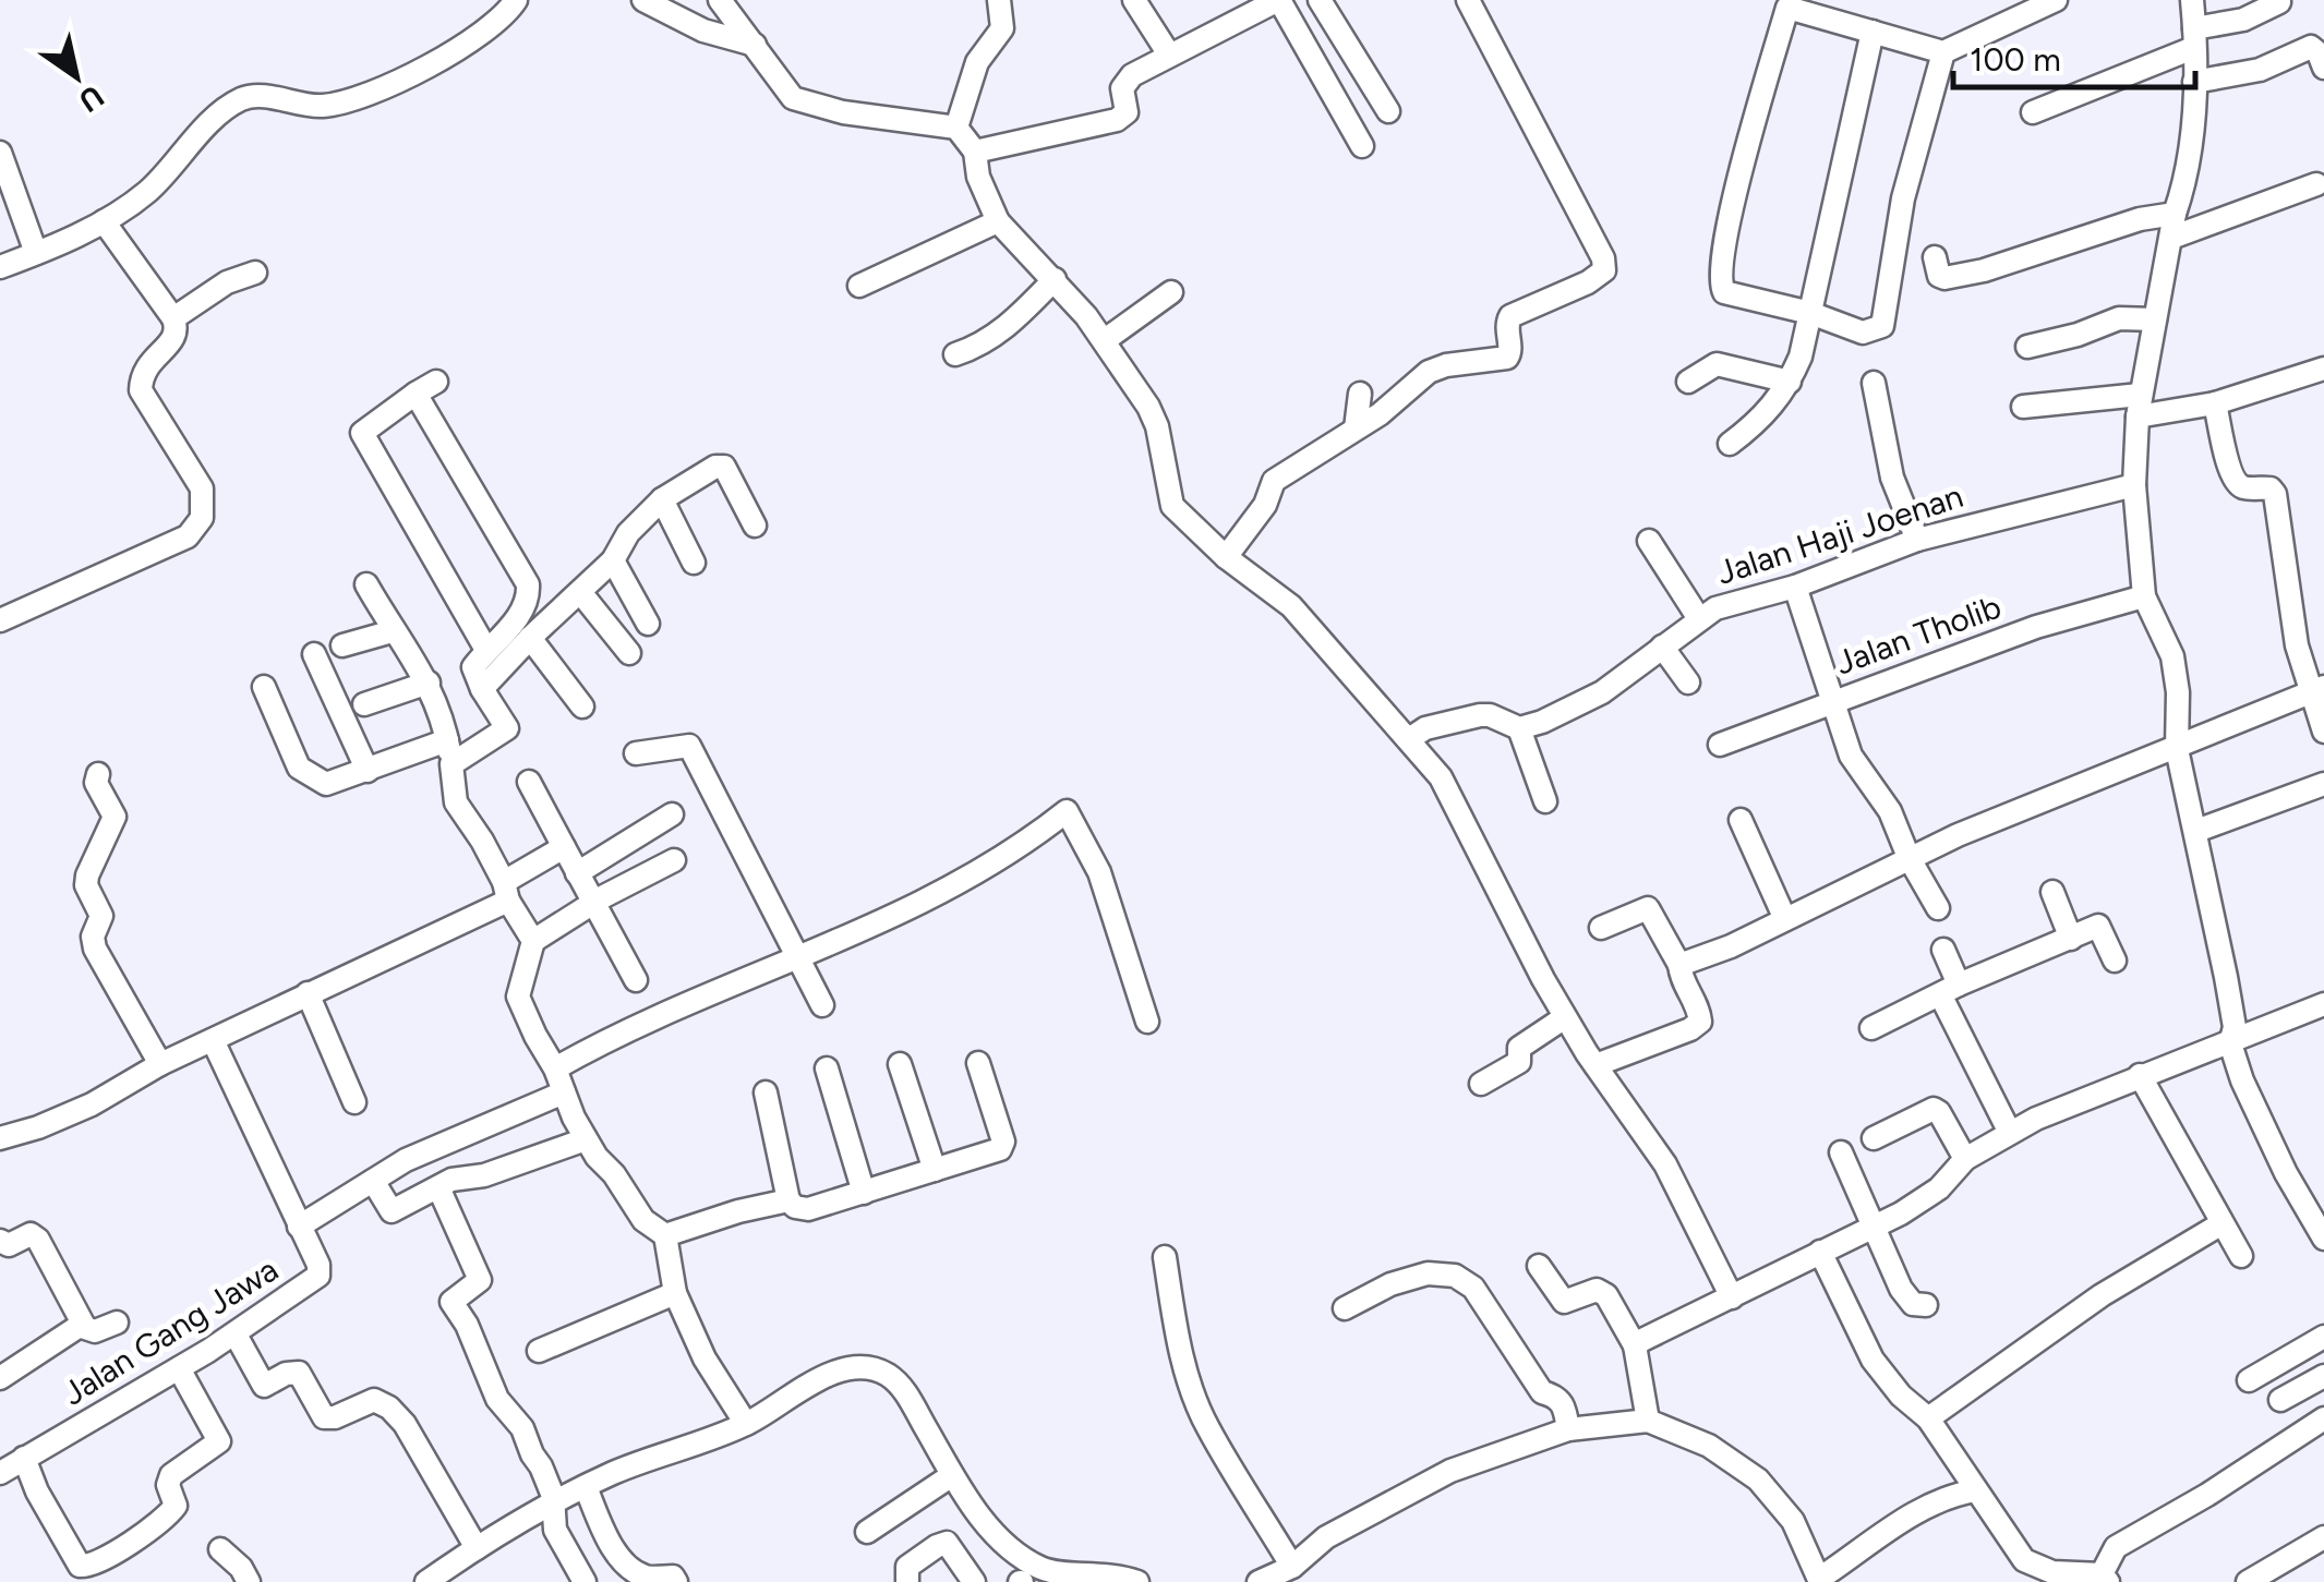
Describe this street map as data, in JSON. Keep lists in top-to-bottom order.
{
  "streets": {
    "street": ["Jalan Haji Joenan", "Jalan Tholib", "Jalan Gang Jawa"]
  },
  "scale_bar": "100 m",
  "north": "bottom right"
}
